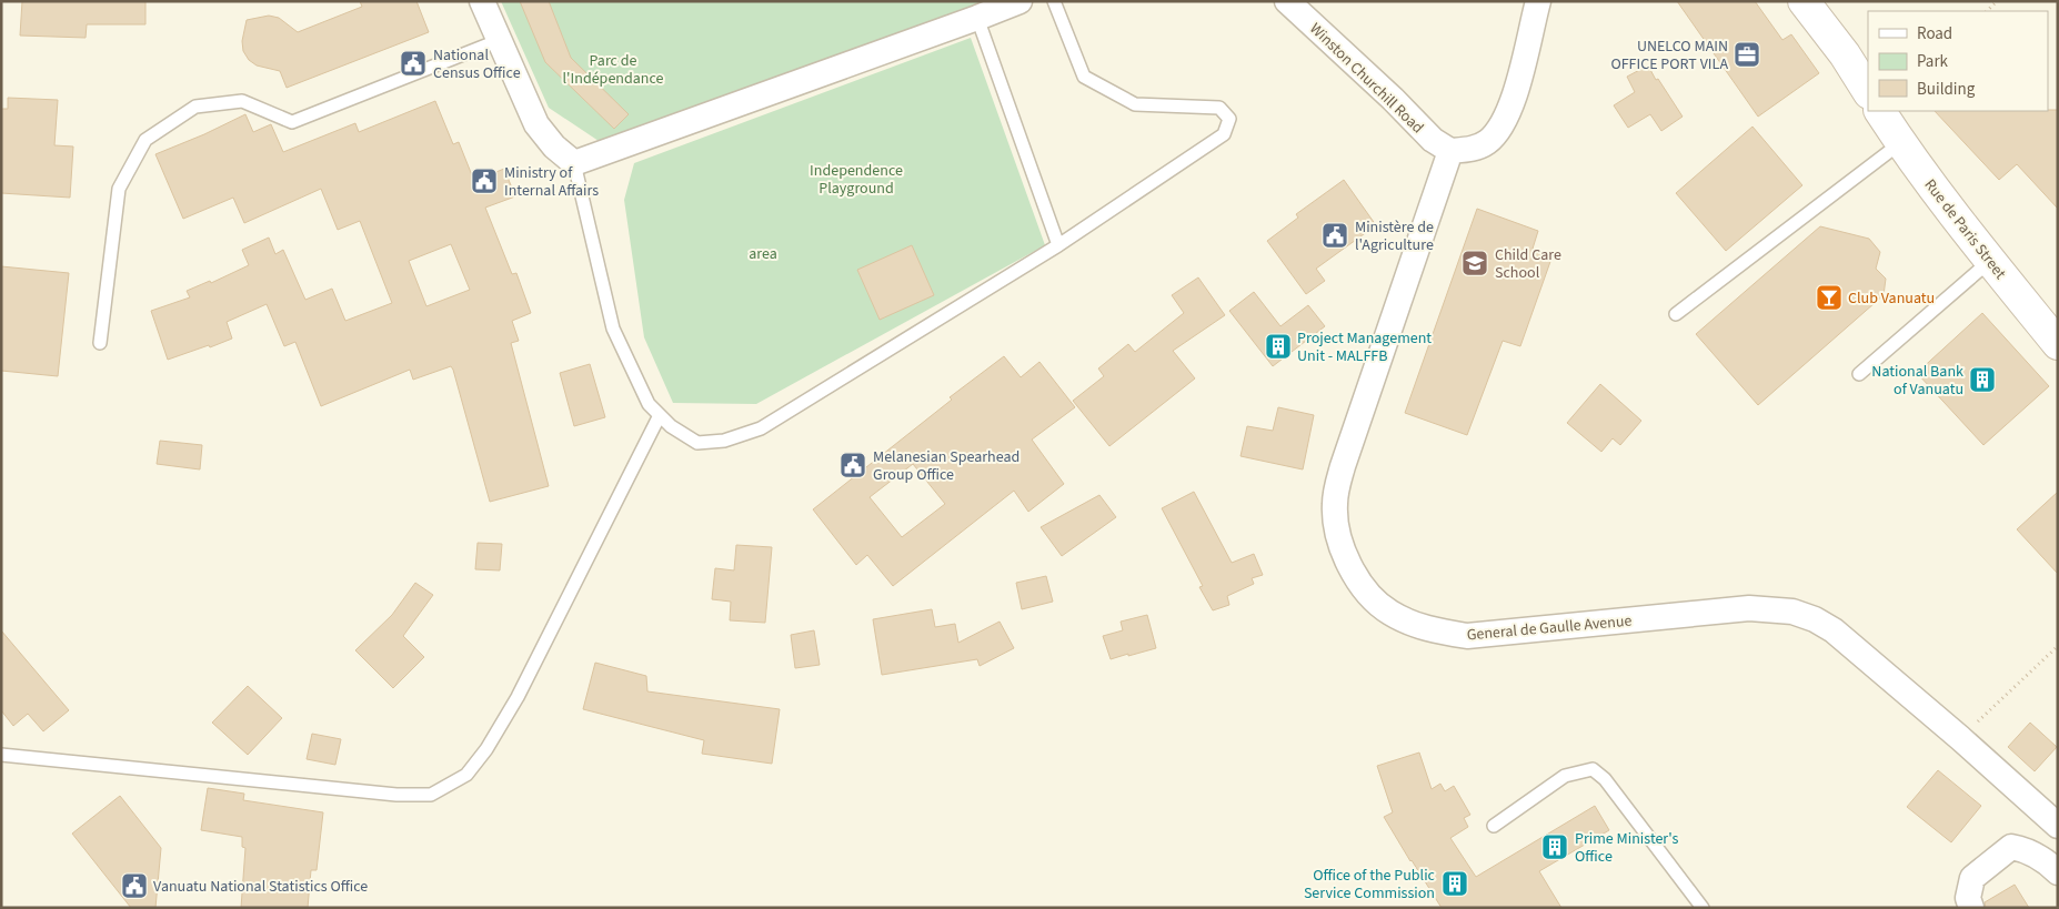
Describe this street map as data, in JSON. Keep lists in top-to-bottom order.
{
  "streets": {
    "street": ["Winston Churchill Road", "Rue de Paris Street", "General de Gaulle Avenue"]
  },
  "crossings": [
    ["Winston Churchill Road", "General de Gaulle Avenue"]
  ],
  "parks": ["Parc de l'Indépendance", "Independence Playground", "area"],
  "places": {
    "office": ["UNELCO MAIN OFFICE PORT VILA"],
    "public building": [
      "National Census Office",
      "Ministry of Internal Affairs",
      "Ministère de l'Agriculture",
      "Melanesian Spearhead Group Office",
      "Vanuatu National Statistics Office"
    ],
    "school or university": ["Child Care School"],
    "bar": ["Club Vanuatu"],
    "building": [
      "Project Management Unit - MALFFB",
      "National Bank of Vanuatu",
      "Prime Minister's Office",
      "Office of the Public Service Commission"
    ]
  },
  "legend": ["Road", "Park", "Building"]
}
